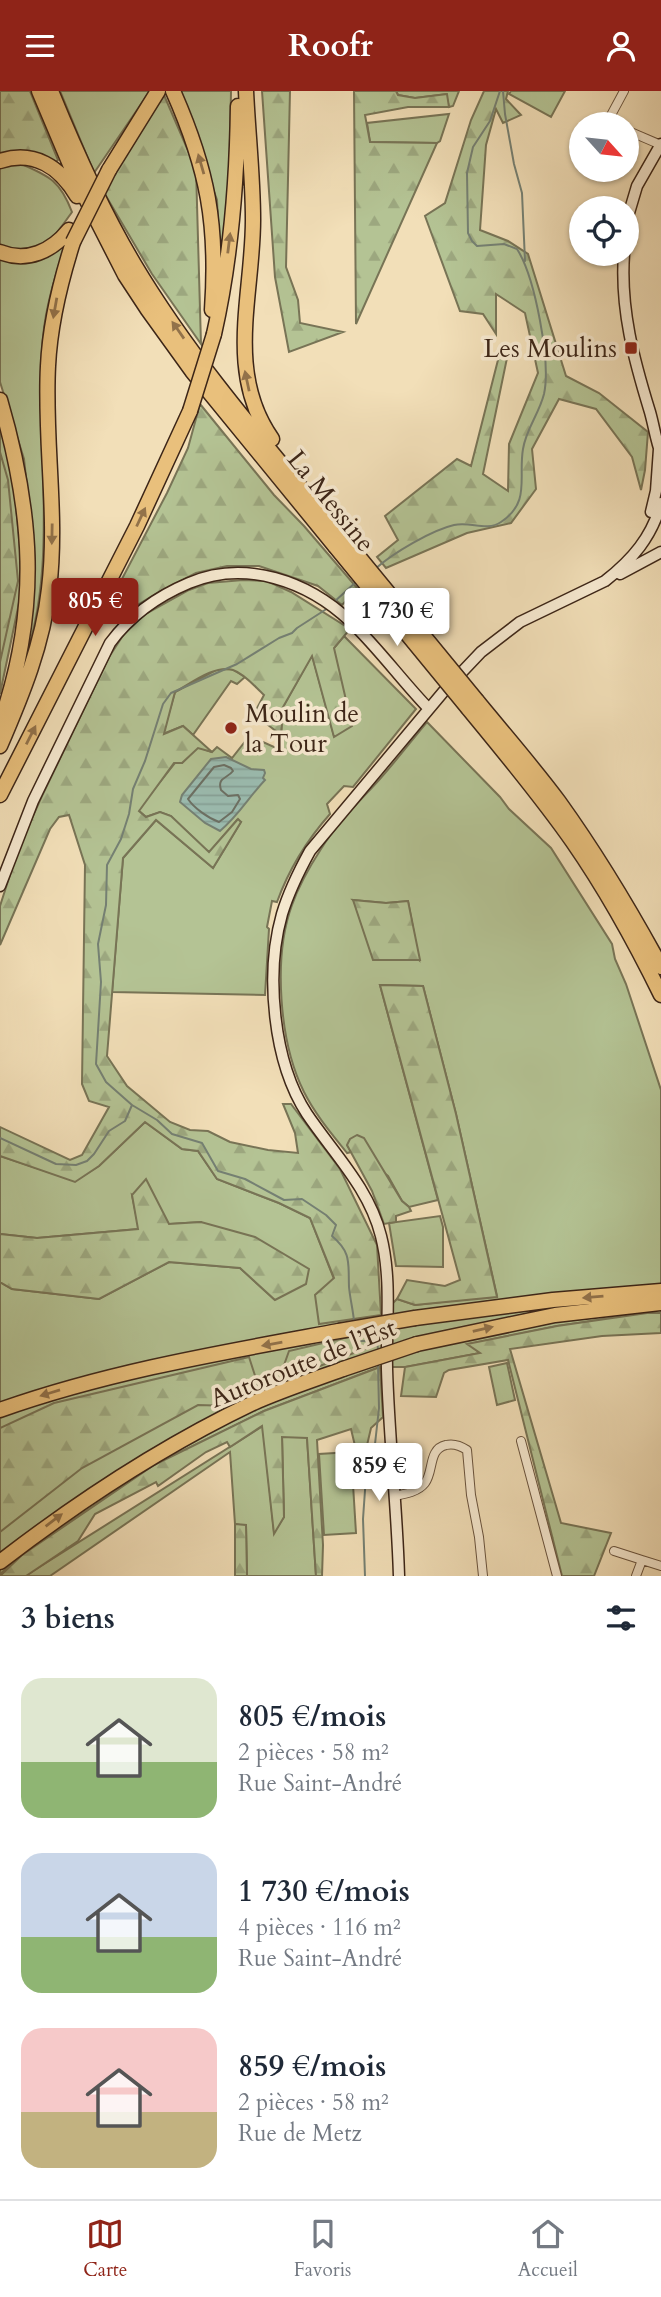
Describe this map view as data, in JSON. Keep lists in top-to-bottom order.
{
  "streets": {
    "highway": ["La Messine", "Autoroute de l’Est"]
  },
  "places": {
    "transit": ["Les Moulins"],
    "other": ["Moulin de la Tour"]
  },
  "north": "bottom right",
  "page": {
    "header": "Roofr",
    "price": ["805 €", "1 730 €", "859 €"],
    "heading": "3 biens",
    "list": [
      {
        "name": "805 €/mois",
        "note": "2 pièces · 58 m² · Rue Saint-André"
      },
      {
        "name": "1 730 €/mois",
        "note": "4 pièces · 116 m² · Rue Saint-André"
      },
      {
        "name": "859 €/mois",
        "note": "2 pièces · 58 m² · Rue de Metz"
      }
    ],
    "tabs": ["Carte", "Favoris", "Accueil"]
  }
}
